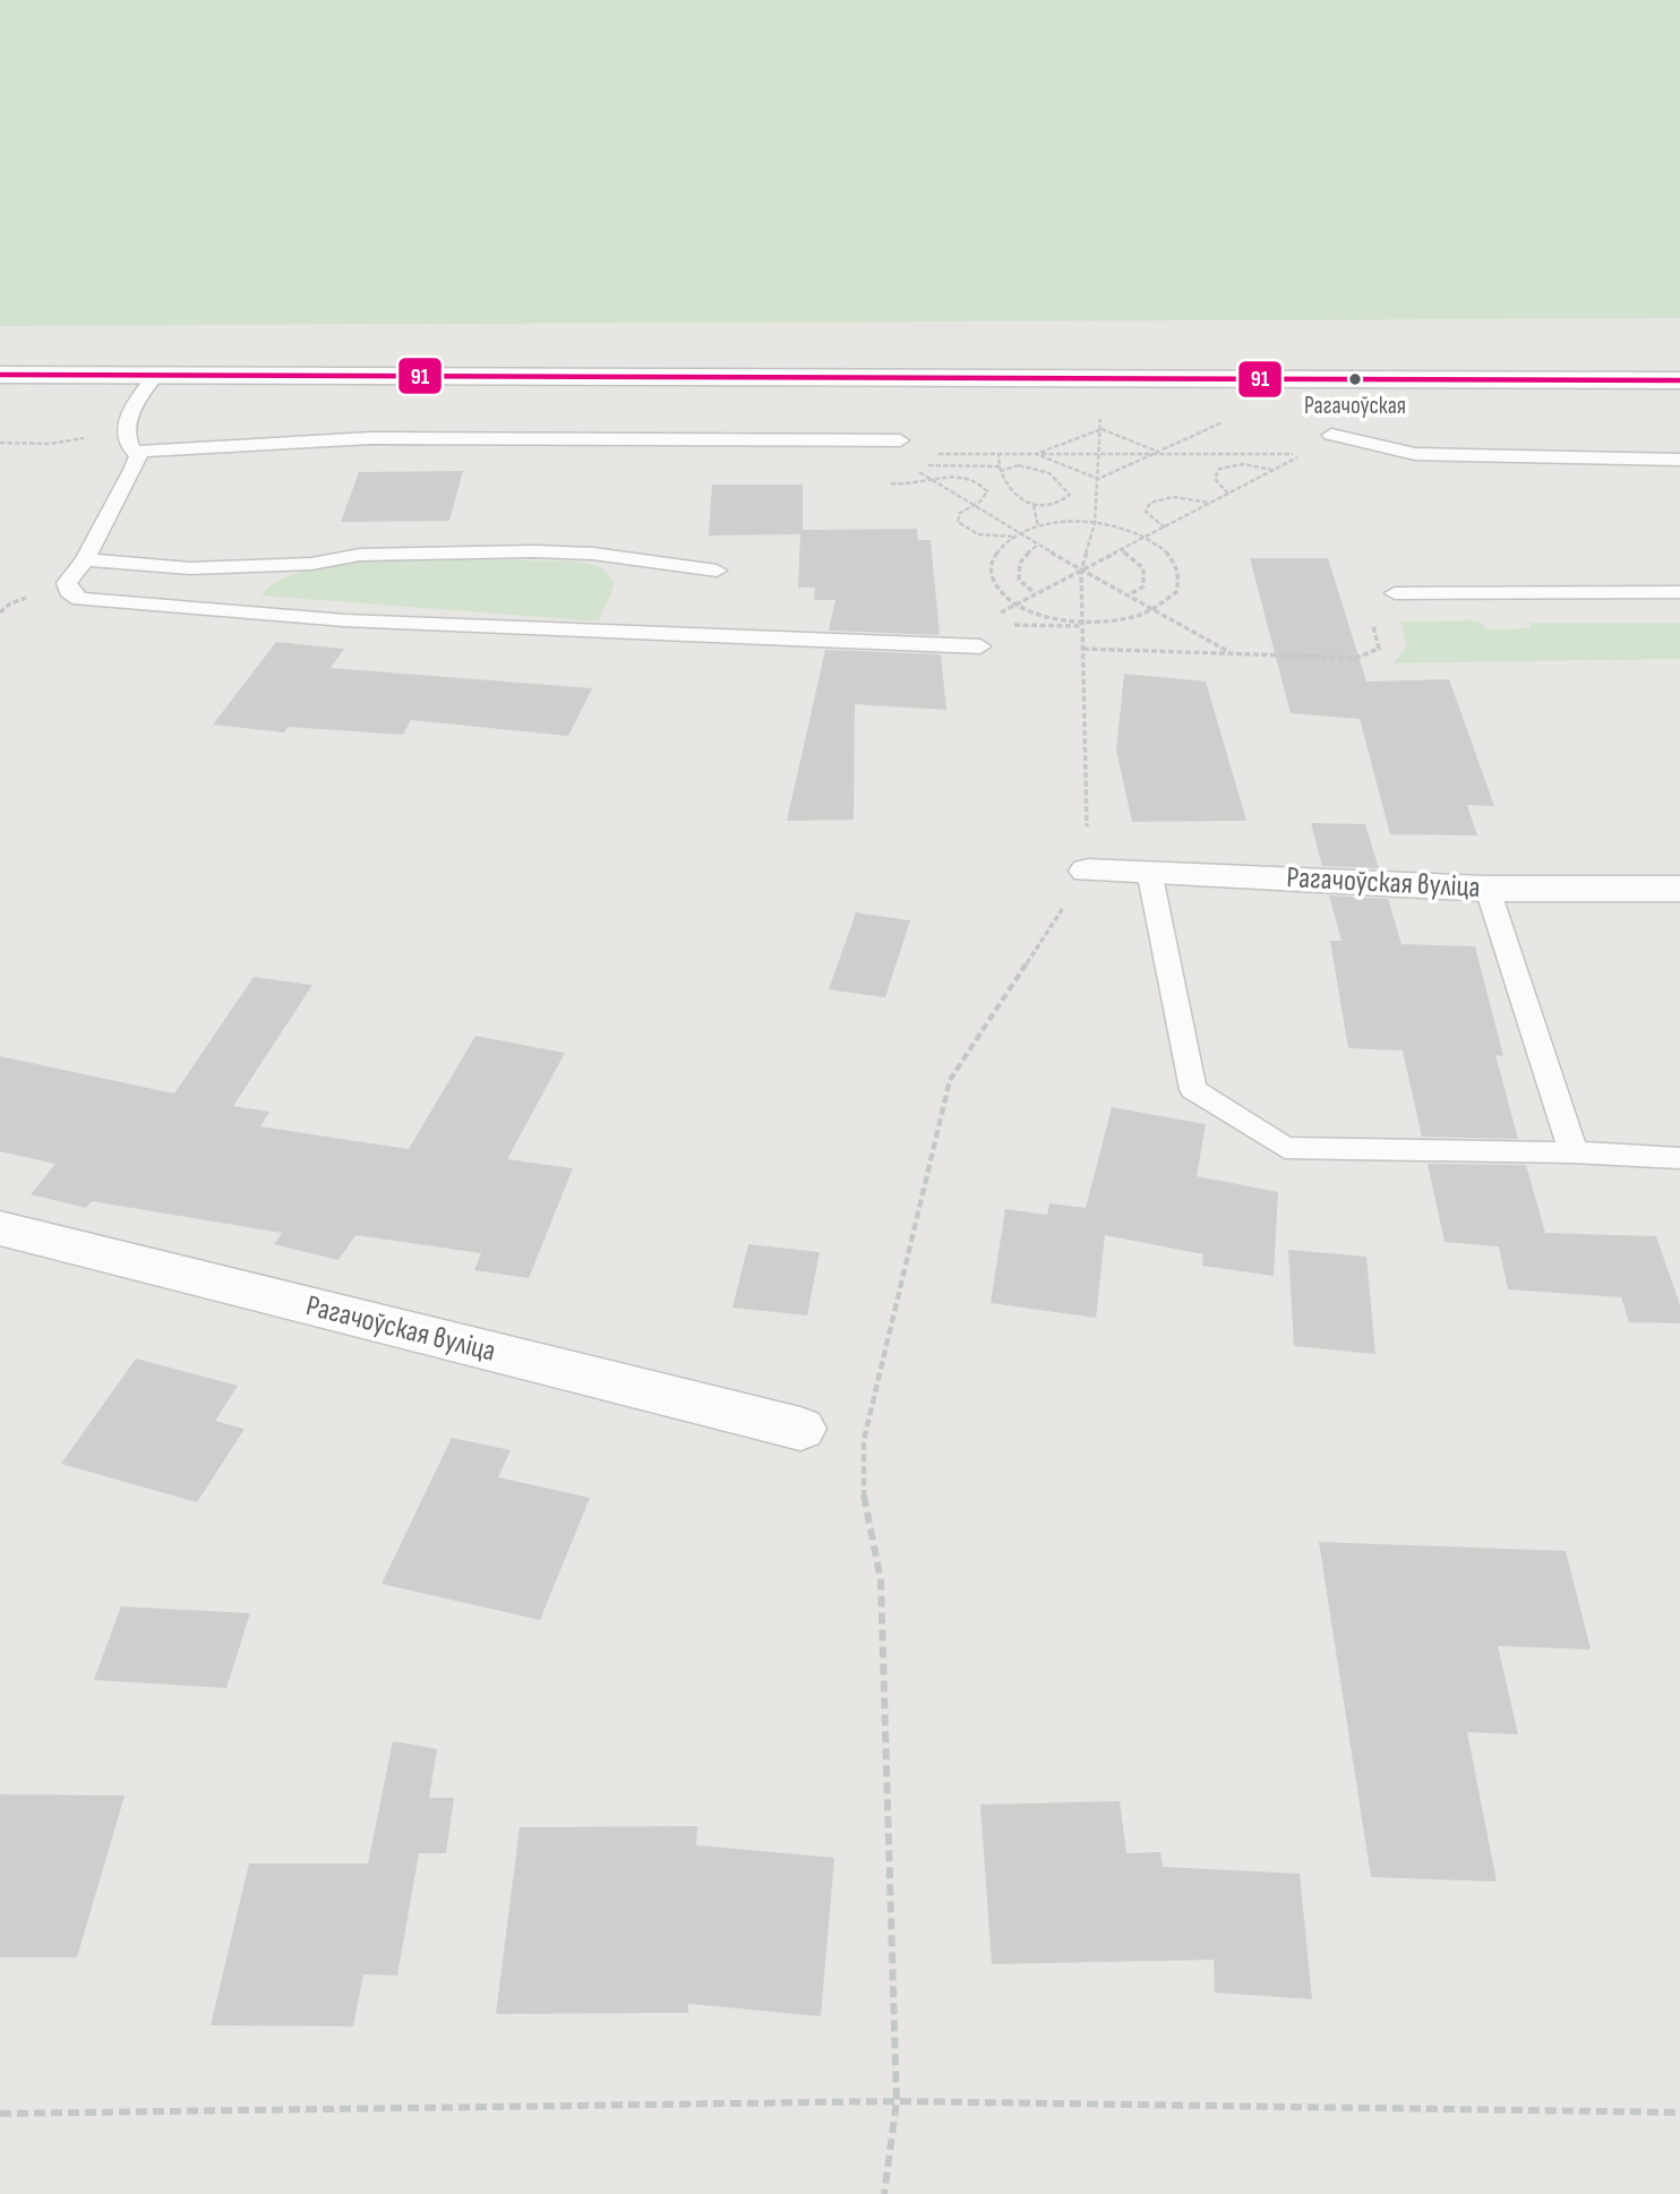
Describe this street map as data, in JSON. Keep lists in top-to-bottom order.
{
  "streets": {
    "main road": ["Рагачоўская вуліца"]
  },
  "places": ["Рагачоўская"],
  "lines": ["transit line 91"]
}
